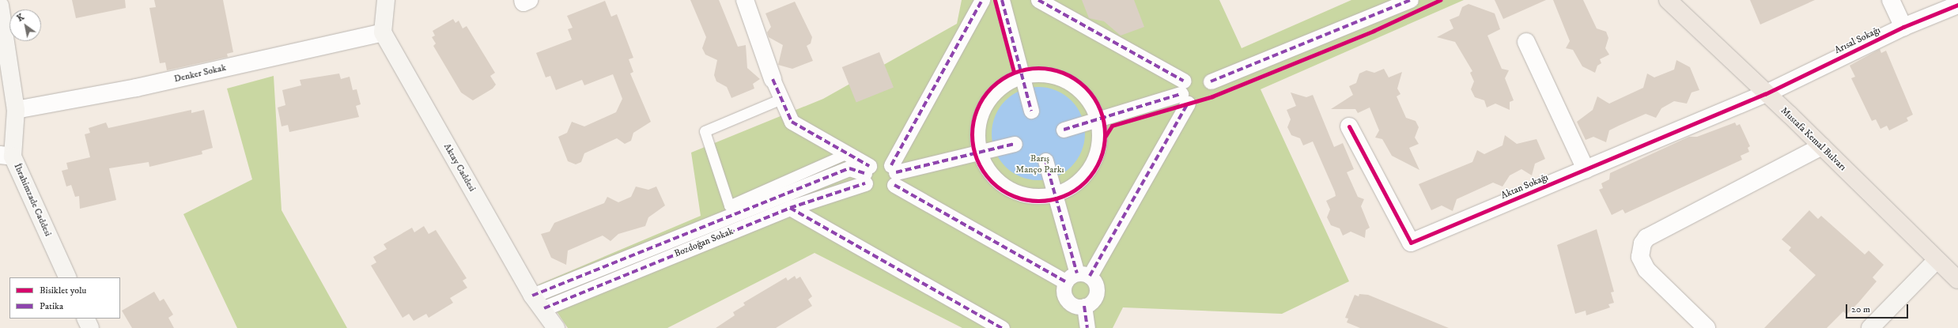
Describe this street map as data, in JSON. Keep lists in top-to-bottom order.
{
  "streets": {
    "main road": ["Mustafa Kemal Bulvarı", "Aktay Caddesi", "İbrahimzade Caddesi"],
    "street": [
      "Arısal Sokağı",
      "Denker Sokak",
      "Aktan Sokağı",
      "Bozdoğan Sokak"
    ]
  },
  "crossings": [
    ["Arısal Sokağı", "Mustafa Kemal Bulvarı"],
    ["Arısal Sokağı", "Aktan Sokağı"],
    ["Denker Sokak", "Aktay Caddesi"],
    ["Denker Sokak", "İbrahimzade Caddesi"],
    ["Mustafa Kemal Bulvarı", "Aktan Sokağı"],
    ["Aktay Caddesi", "Bozdoğan Sokak"]
  ],
  "parks": ["Barış Manço Parkı"],
  "legend": ["Bisiklet yolu", "Patika"],
  "scale_bar": "20 m",
  "north": "top left"
}
